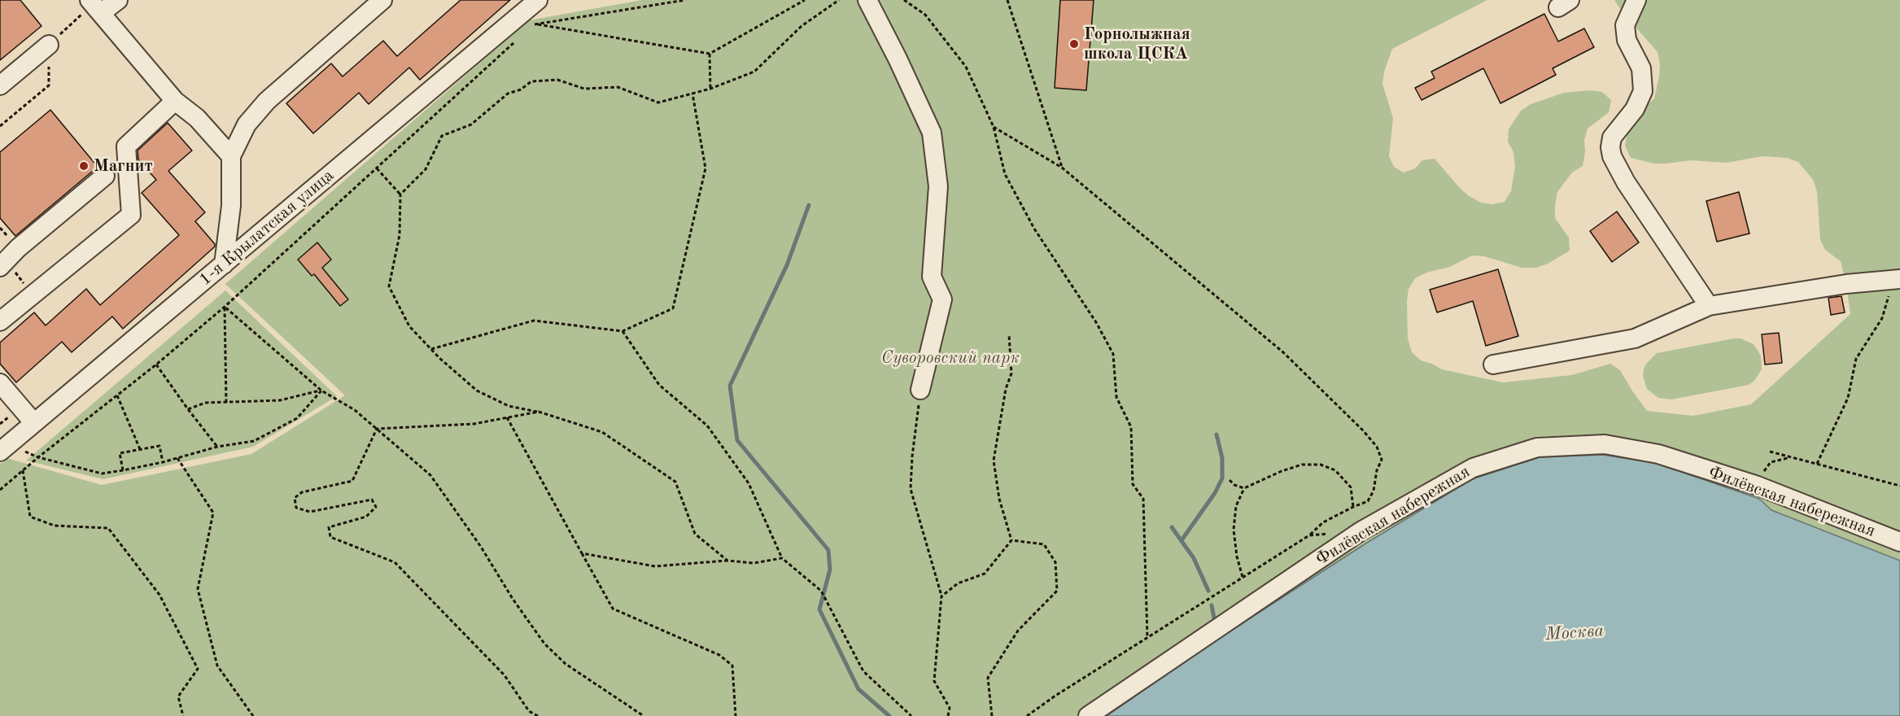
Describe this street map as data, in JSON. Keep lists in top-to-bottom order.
{
  "streets": {
    "street": ["1-я Крылатская улица", "Филёвская набережная"]
  },
  "water": ["Москва"],
  "parks": ["Суворовский парк"],
  "places": ["Горнолыжная школа ЦСКА", "Магнит"]
}
